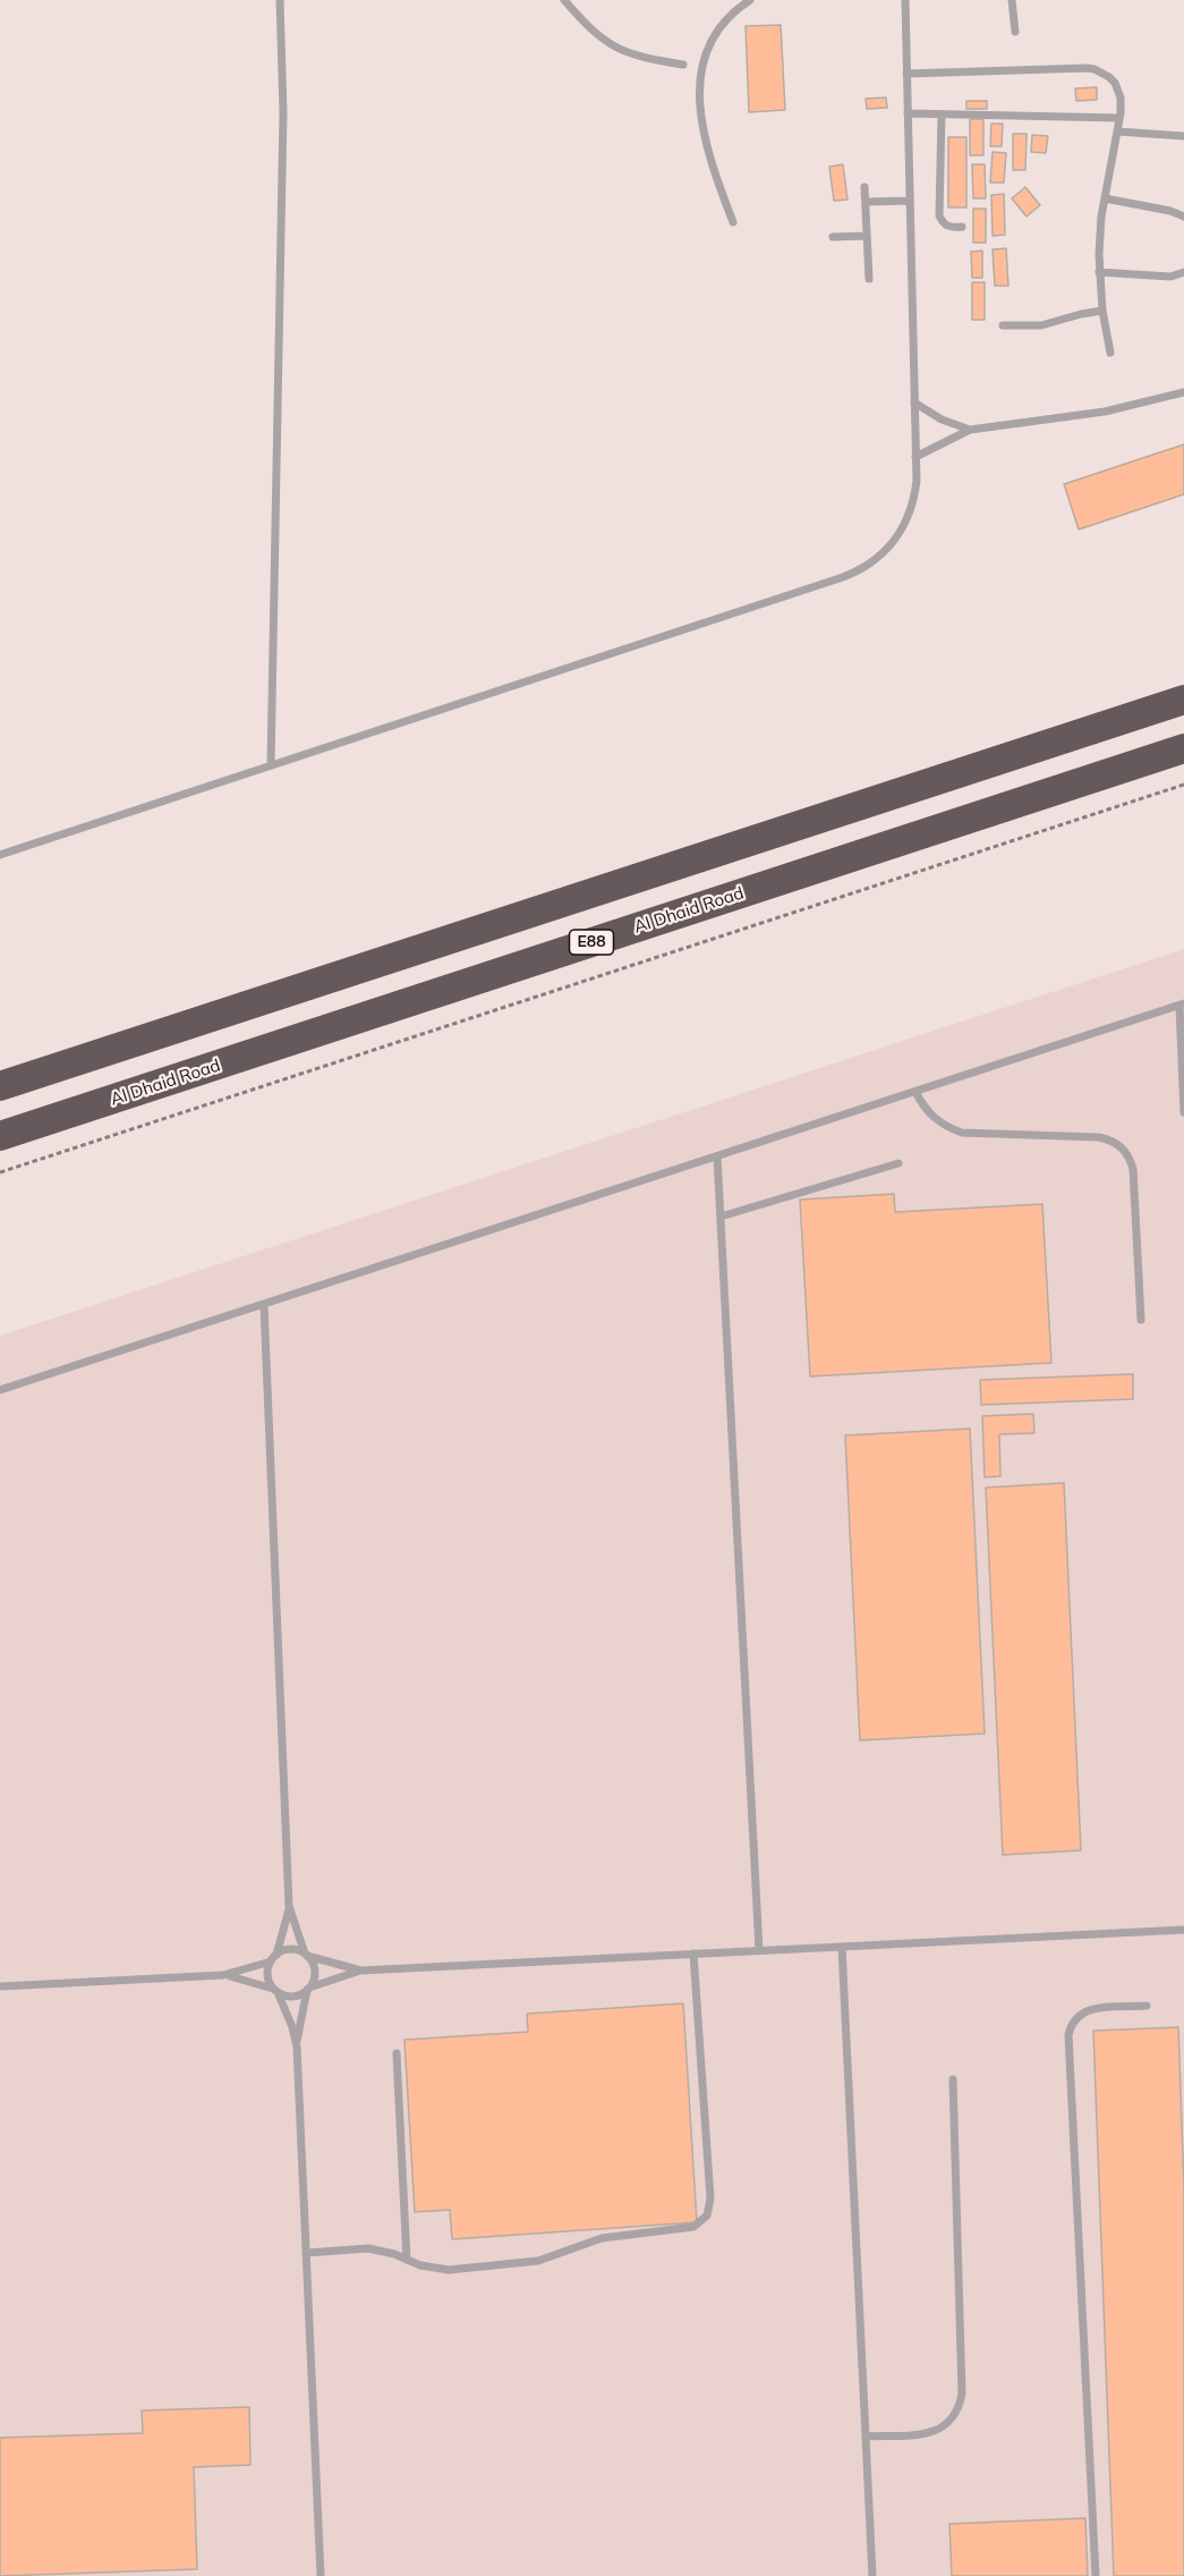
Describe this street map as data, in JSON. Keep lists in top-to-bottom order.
{
  "streets": {
    "highway": ["Al Dhaid Road", "E88"]
  }
}
